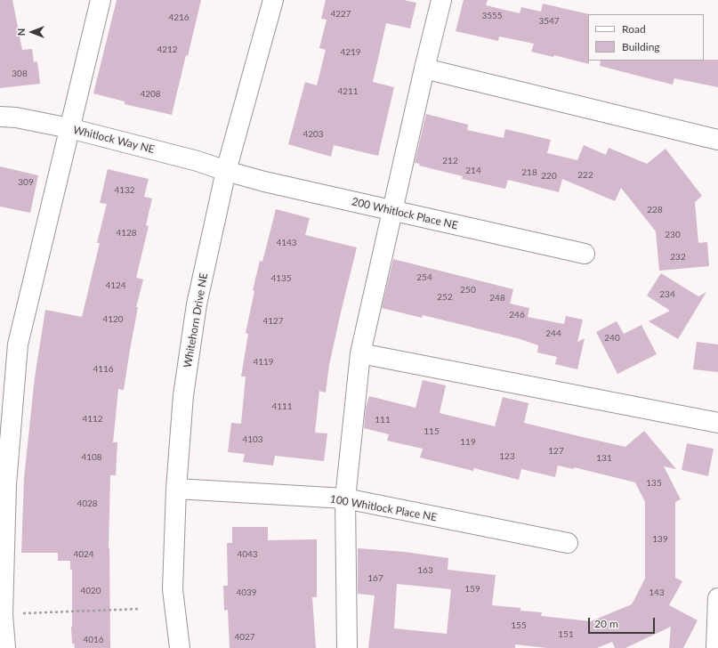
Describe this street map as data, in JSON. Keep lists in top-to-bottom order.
{
  "streets": {
    "street": [
      "Whitlock Way NE",
      "200 Whitlock Place NE",
      "Whitehorn Drive NE",
      "100 Whitlock Place NE"
    ]
  },
  "crossings": [
    ["Whitlock Way NE", "200 Whitlock Place NE"],
    ["Whitlock Way NE", "Whitehorn Drive NE"],
    ["200 Whitlock Place NE", "Whitehorn Drive NE"],
    ["Whitehorn Drive NE", "100 Whitlock Place NE"]
  ],
  "house_numbers": [
    "4227",
    "3555",
    "4216",
    "3547",
    "4212",
    "4219",
    "308",
    "4211",
    "4208",
    "4203",
    "212",
    "214",
    "218",
    "222",
    "220",
    "309",
    "4132",
    "228",
    "4128",
    "230",
    "4143",
    "232",
    "254",
    "4135",
    "4124",
    "250",
    "234",
    "252",
    "248",
    "246",
    "4120",
    "4127",
    "244",
    "240",
    "4119",
    "4116",
    "4111",
    "4112",
    "111",
    "115",
    "4103",
    "119",
    "127",
    "123",
    "4108",
    "131",
    "135",
    "4028",
    "139",
    "4024",
    "4043",
    "163",
    "167",
    "159",
    "4020",
    "4039",
    "143",
    "155",
    "151",
    "4027",
    "4016"
  ],
  "legend": ["Road", "Building"],
  "scale_bar": "20 m",
  "north": "left"
}
